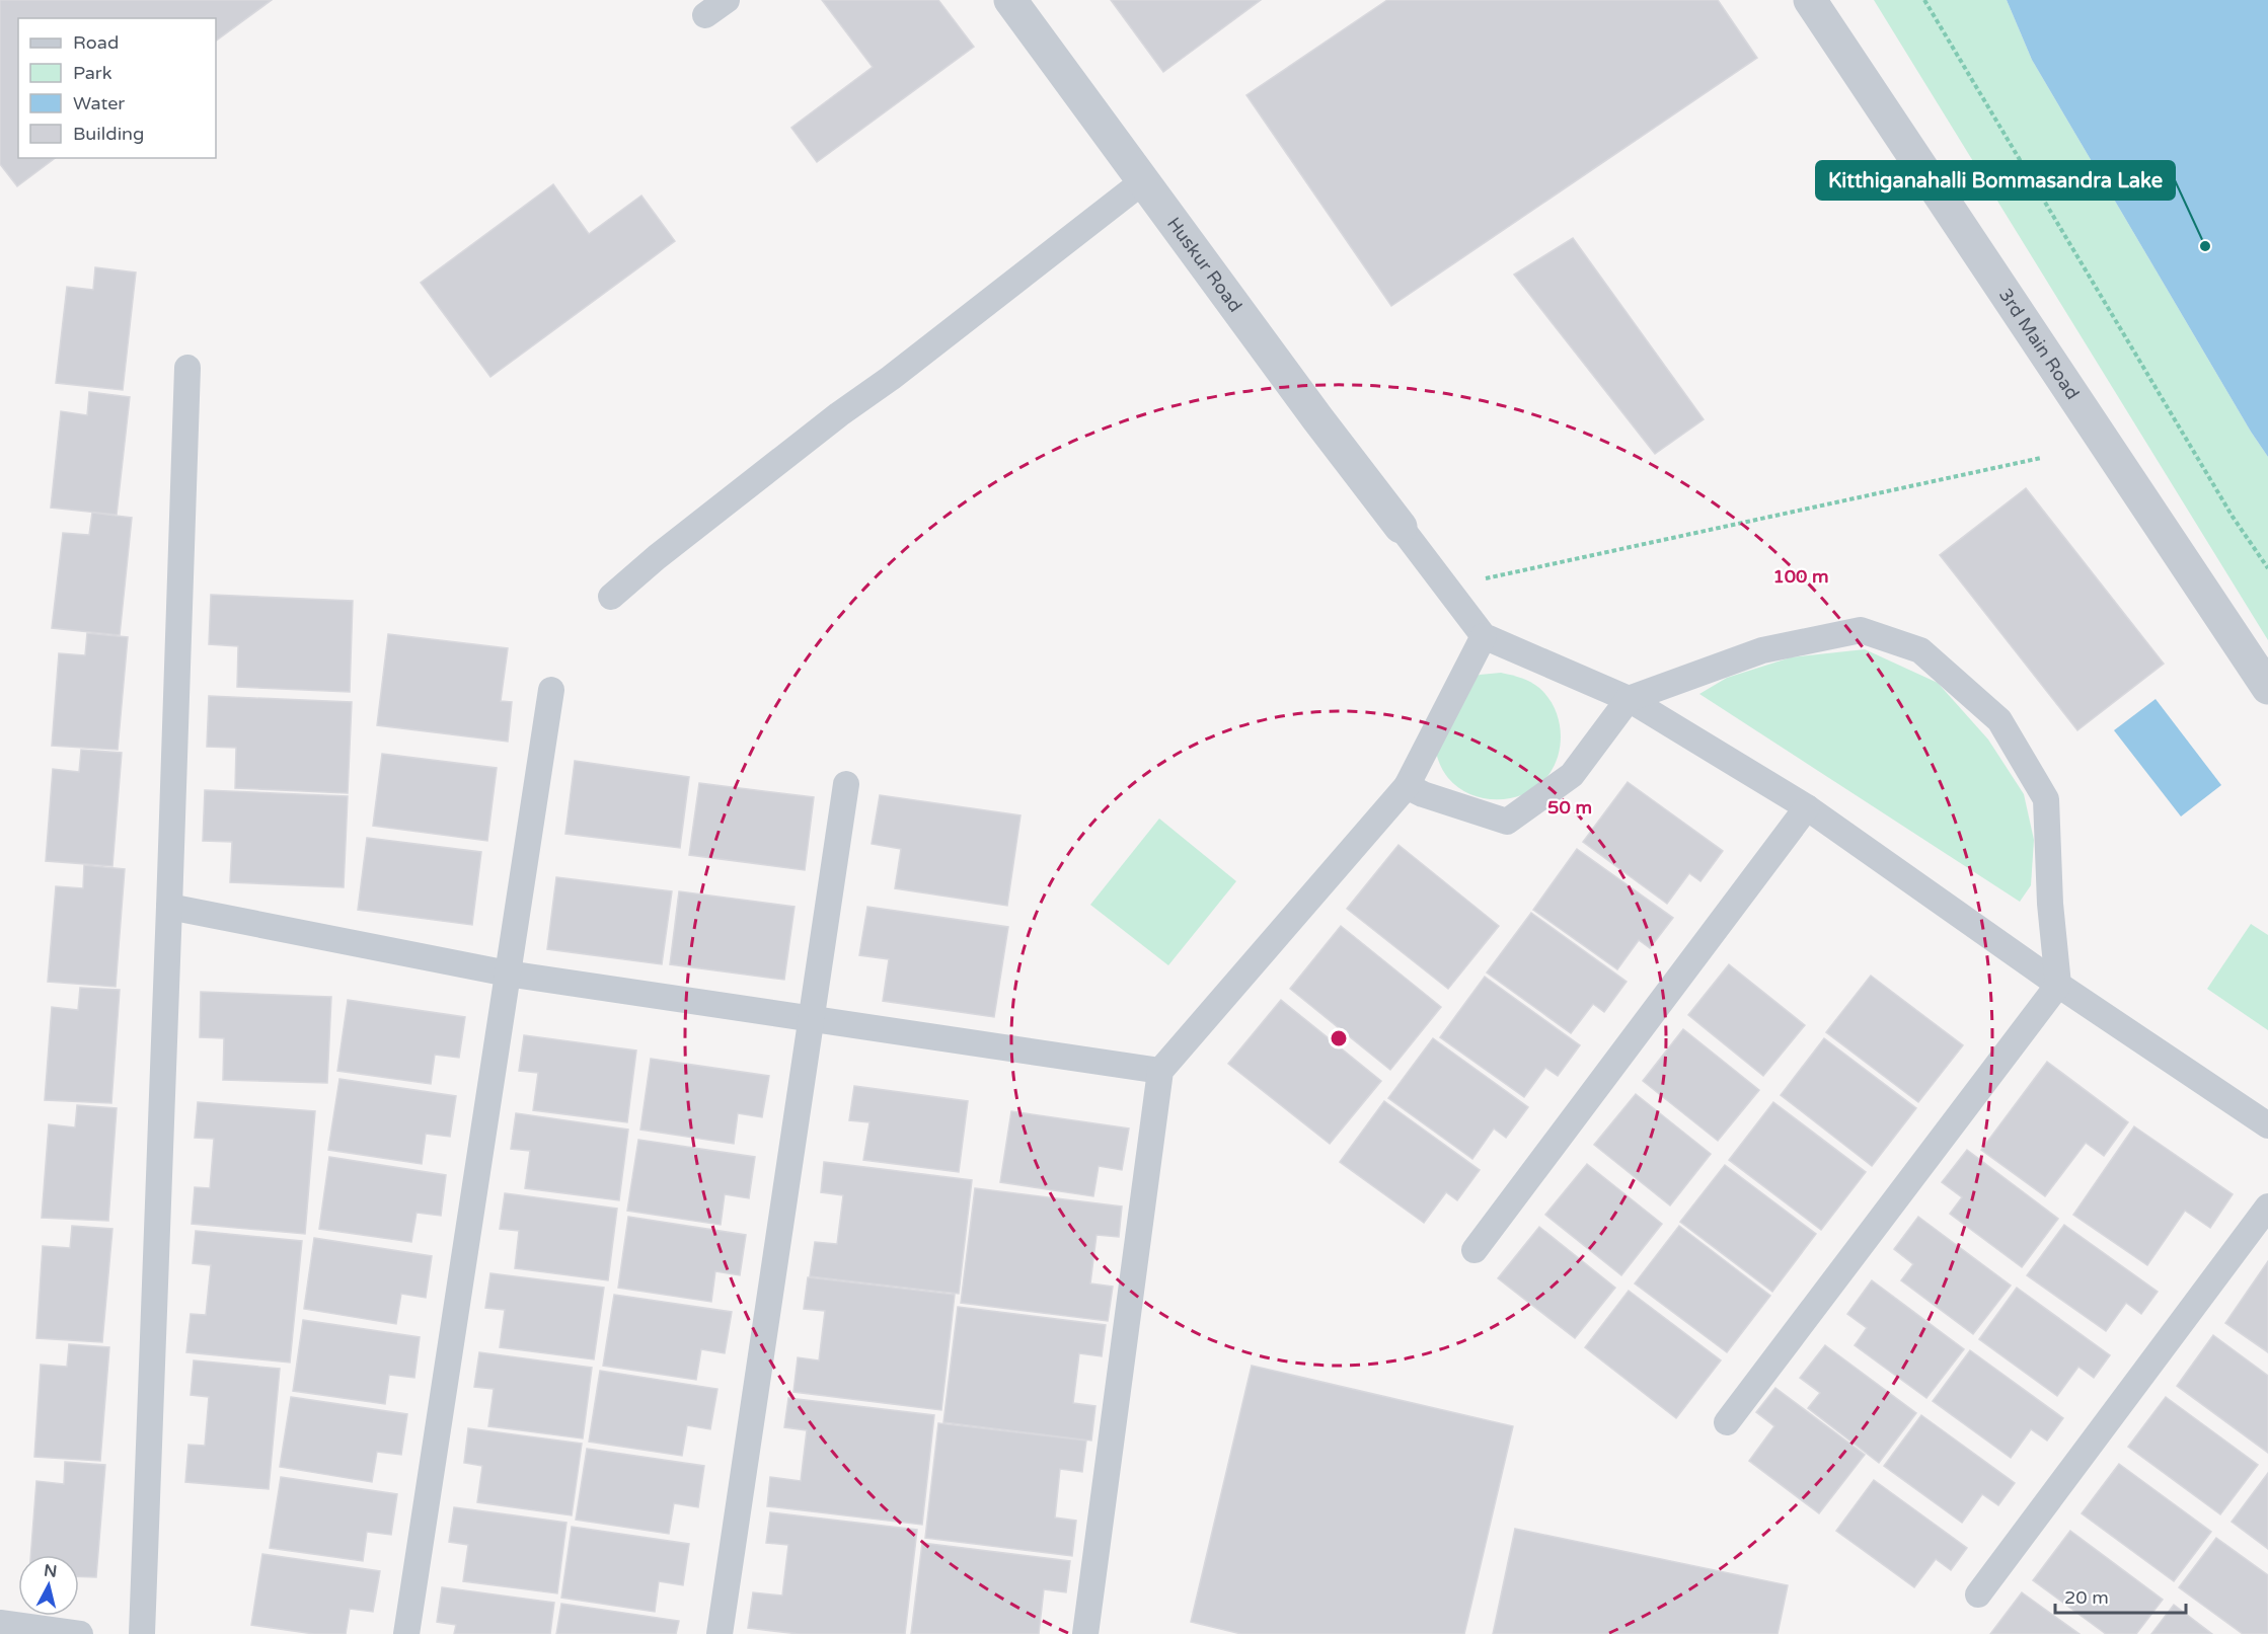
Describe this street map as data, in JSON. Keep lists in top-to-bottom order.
{
  "streets": {
    "street": ["Huskur Road", "3rd Main Road"]
  },
  "places": ["Kitthiganahalli Bommasandra Lake"],
  "legend": [
    "Road",
    "Park",
    "Water",
    "Building"
  ],
  "scale_bar": "20 m",
  "north": "top",
  "rings": ["100 m", "50 m"]
}
